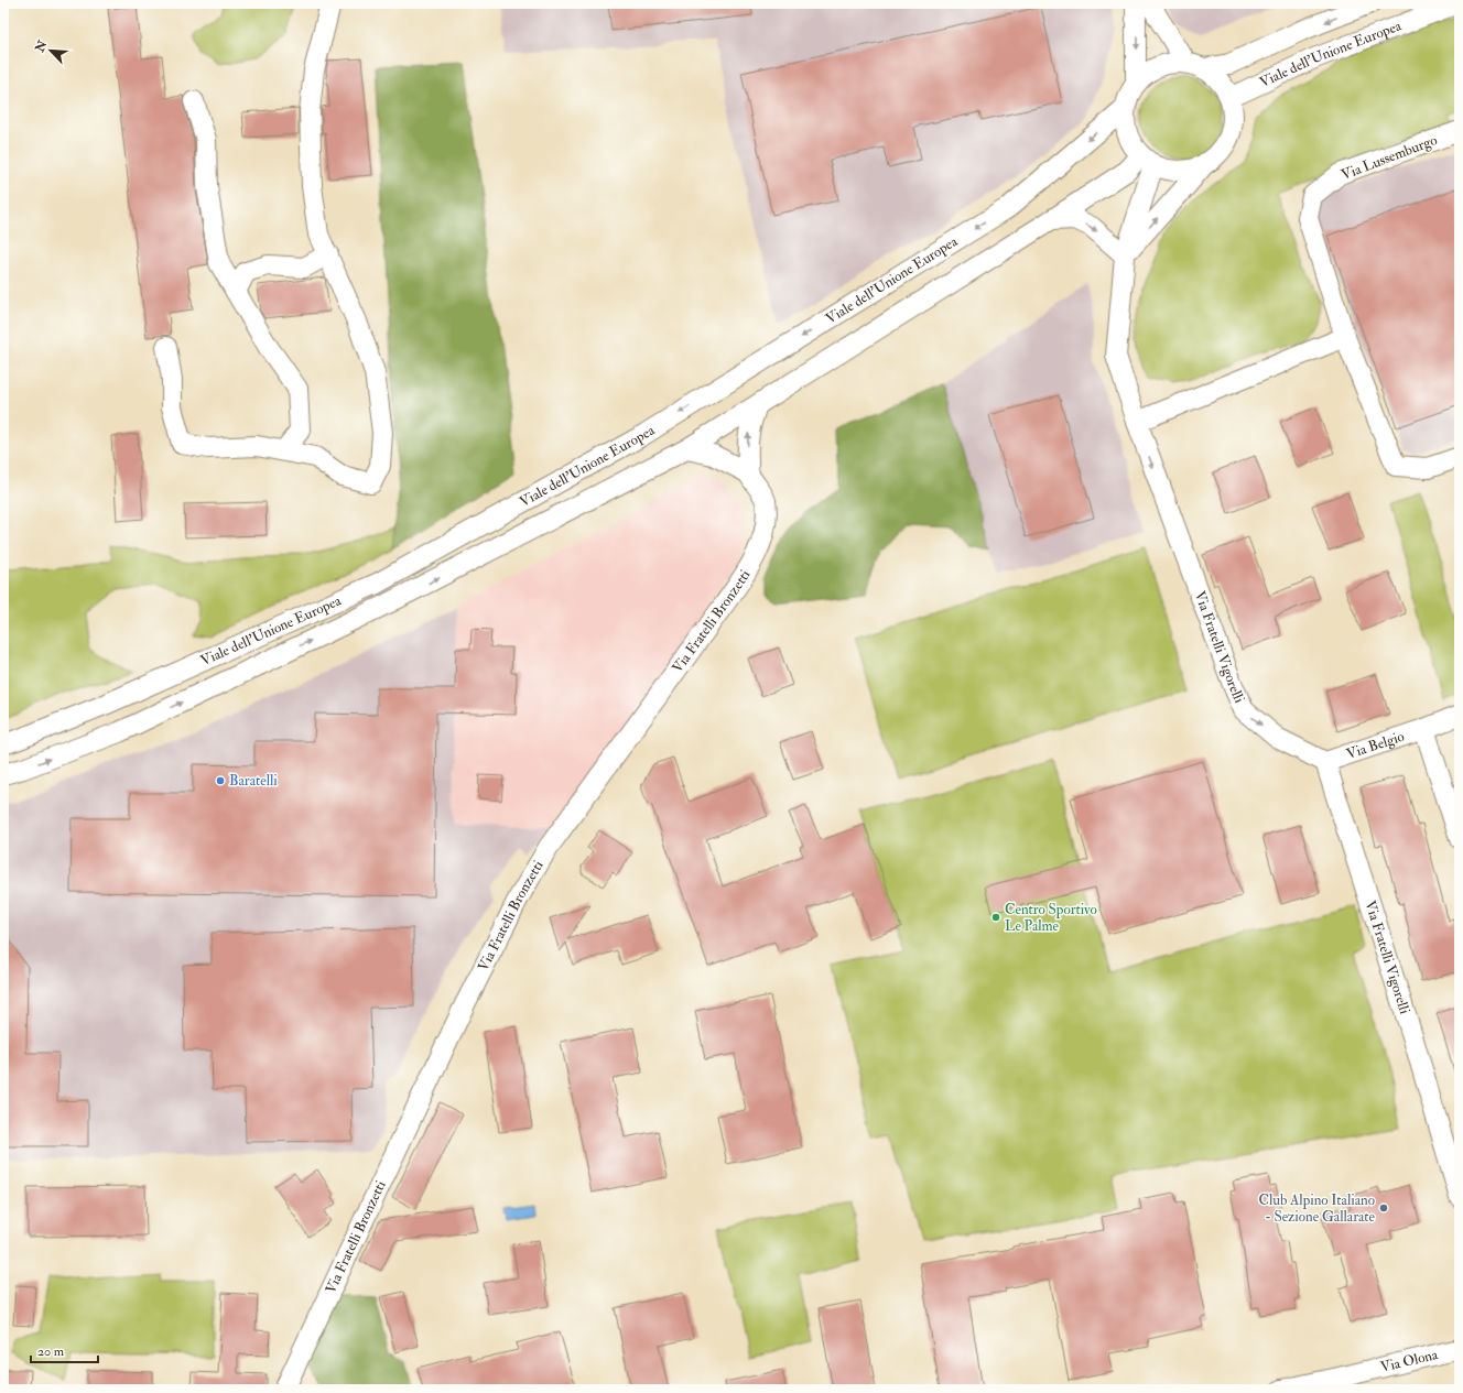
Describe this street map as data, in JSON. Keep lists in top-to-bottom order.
{
  "streets": {
    "street": [
      "Viale dell'Unione Europea",
      "Via Lussemburgo",
      "Via Fratelli Bronzetti",
      "Via Fratelli Vigorelli",
      "Via Belgio",
      "Via Olona"
    ]
  },
  "crossings": [
    ["Viale dell'Unione Europea", "Via Fratelli Bronzetti"],
    ["Viale dell'Unione Europea", "Via Fratelli Vigorelli"],
    ["Via Fratelli Vigorelli", "Via Belgio"]
  ],
  "places": ["Baratelli", "Centro Sportivo Le Palme", "Club Alpino Italiano - Sezione Gallarate"],
  "scale_bar": "20 m",
  "north": "top left"
}
